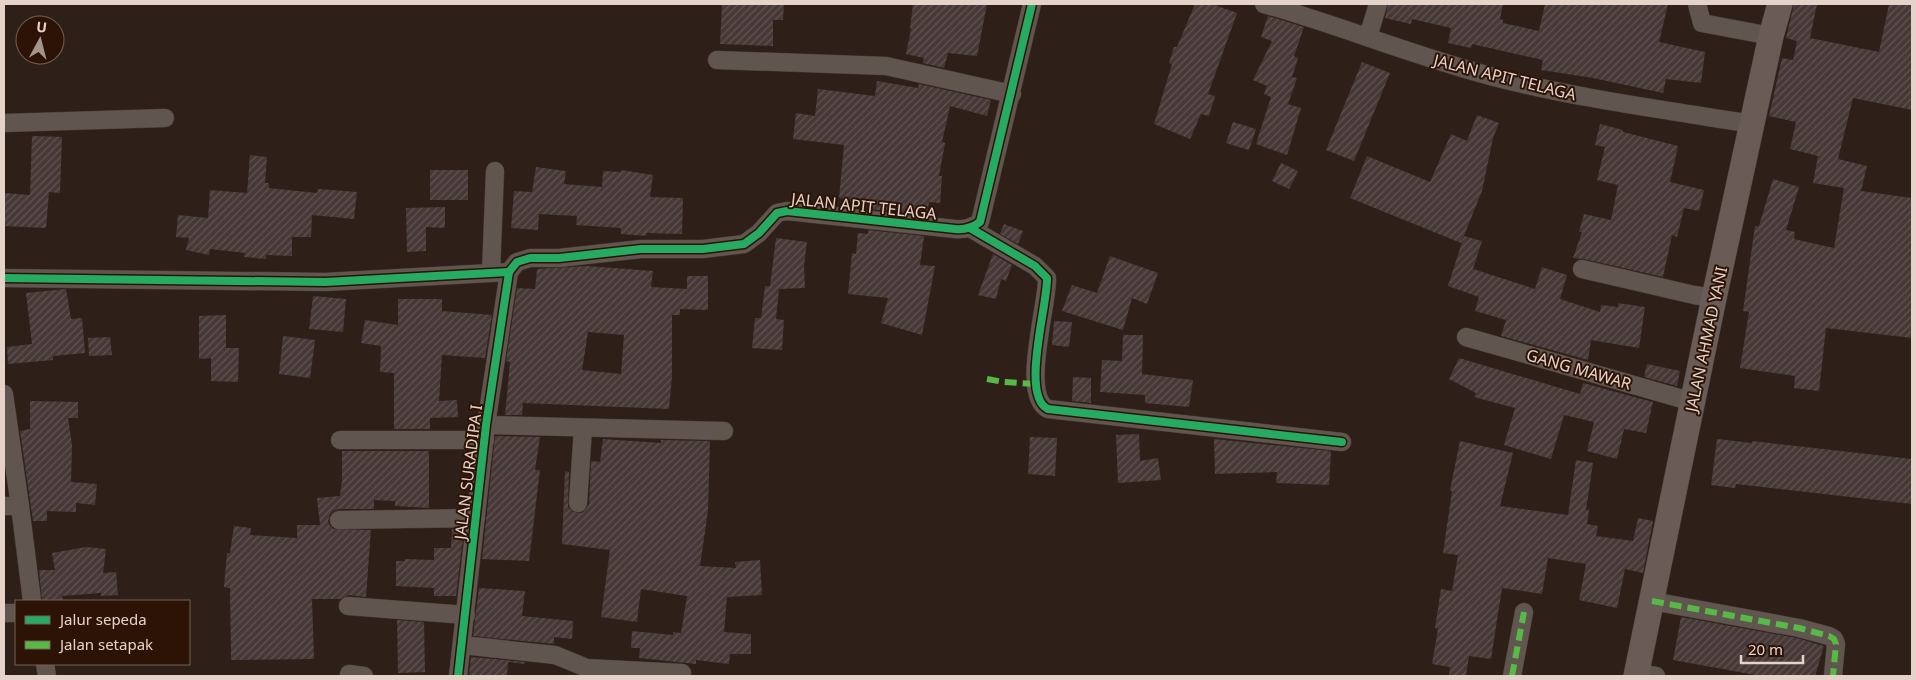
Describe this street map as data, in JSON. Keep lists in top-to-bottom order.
{
  "streets": {
    "main road": ["JALAN AHMAD YANI"],
    "street": ["JALAN APIT TELAGA", "GANG MAWAR", "JALAN SURADIPA I"]
  },
  "crossings": [
    ["JALAN APIT TELAGA", "JALAN AHMAD YANI"],
    ["JALAN APIT TELAGA", "JALAN SURADIPA I"],
    ["JALAN AHMAD YANI", "GANG MAWAR"]
  ],
  "legend": ["Jalur sepeda", "Jalan setapak"],
  "scale_bar": "20 m",
  "north": "top"
}
